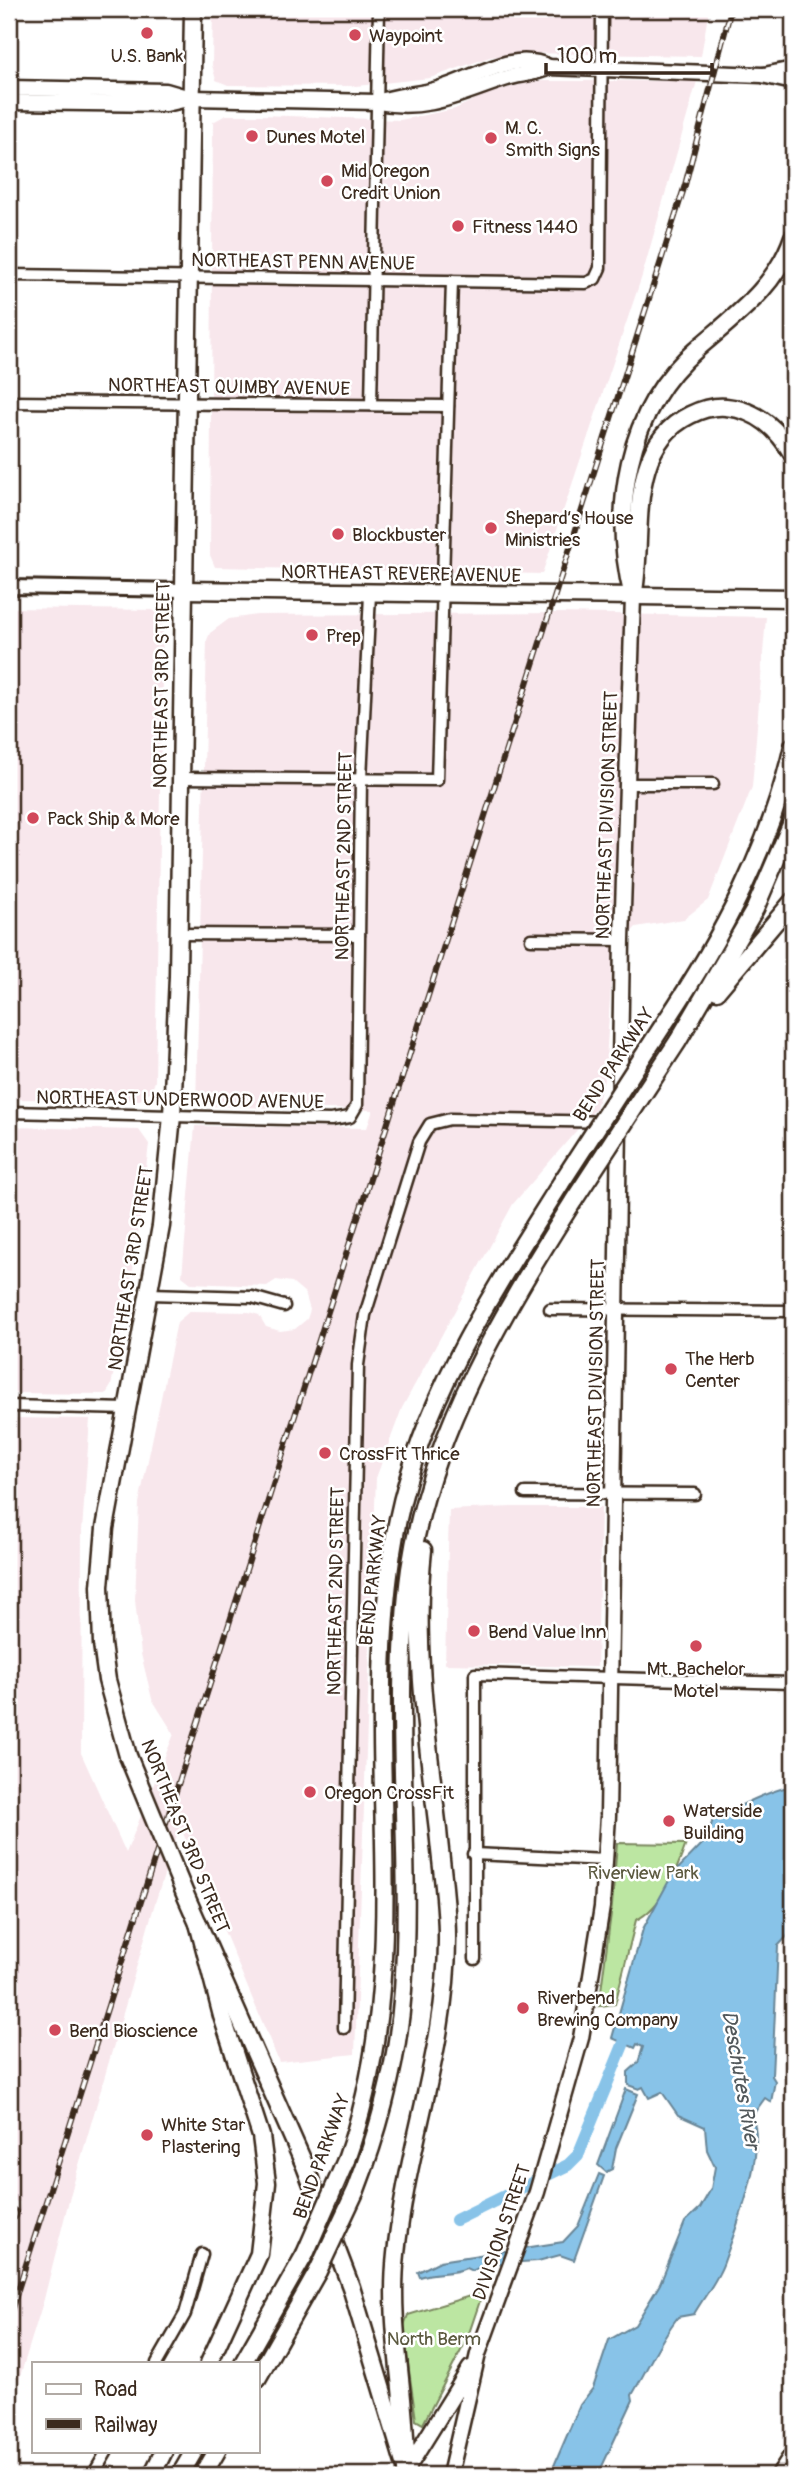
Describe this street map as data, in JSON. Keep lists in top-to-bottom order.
{
  "streets": {
    "main road": [
      "NORTHEAST REVERE AVENUE",
      "NORTHEAST 3RD STREET",
      "NORTHEAST DIVISION STREET",
      "BEND PARKWAY",
      "DIVISION STREET"
    ],
    "street": [
      "NORTHEAST PENN AVENUE",
      "NORTHEAST QUIMBY AVENUE",
      "NORTHEAST 2ND STREET",
      "NORTHEAST UNDERWOOD AVENUE"
    ]
  },
  "crossings": [
    ["NORTHEAST PENN AVENUE", "NORTHEAST 3RD STREET"],
    ["NORTHEAST QUIMBY AVENUE", "NORTHEAST 3RD STREET"],
    ["NORTHEAST REVERE AVENUE", "NORTHEAST 3RD STREET"],
    ["NORTHEAST REVERE AVENUE", "NORTHEAST DIVISION STREET"],
    ["NORTHEAST REVERE AVENUE", "NORTHEAST 2ND STREET"],
    ["NORTHEAST 3RD STREET", "NORTHEAST UNDERWOOD AVENUE"],
    ["NORTHEAST 3RD STREET", "DIVISION STREET"],
    ["NORTHEAST DIVISION STREET", "NORTHEAST 2ND STREET"],
    ["NORTHEAST DIVISION STREET", "DIVISION STREET"],
    ["NORTHEAST 2ND STREET", "NORTHEAST UNDERWOOD AVENUE"]
  ],
  "water": ["Deschutes River"],
  "parks": ["Riverview Park", "North Berm"],
  "places": [
    "U.S. Bank",
    "Waypoint",
    "Dunes Motel",
    "M. C. Smith Signs",
    "Mid Oregon Credit Union",
    "Fitness 1440",
    "Shepard’s House Ministries",
    "Blockbuster",
    "Prep",
    "Pack Ship & More",
    "The Herb Center",
    "CrossFit Thrice",
    "Bend Value Inn",
    "Mt. Bachelor Motel",
    "Oregon CrossFit",
    "Waterside Building",
    "Riverbend Brewing Company",
    "Bend Bioscience",
    "White Star Plastering"
  ],
  "legend": ["Road", "Railway"],
  "scale_bar": "100 m"
}
